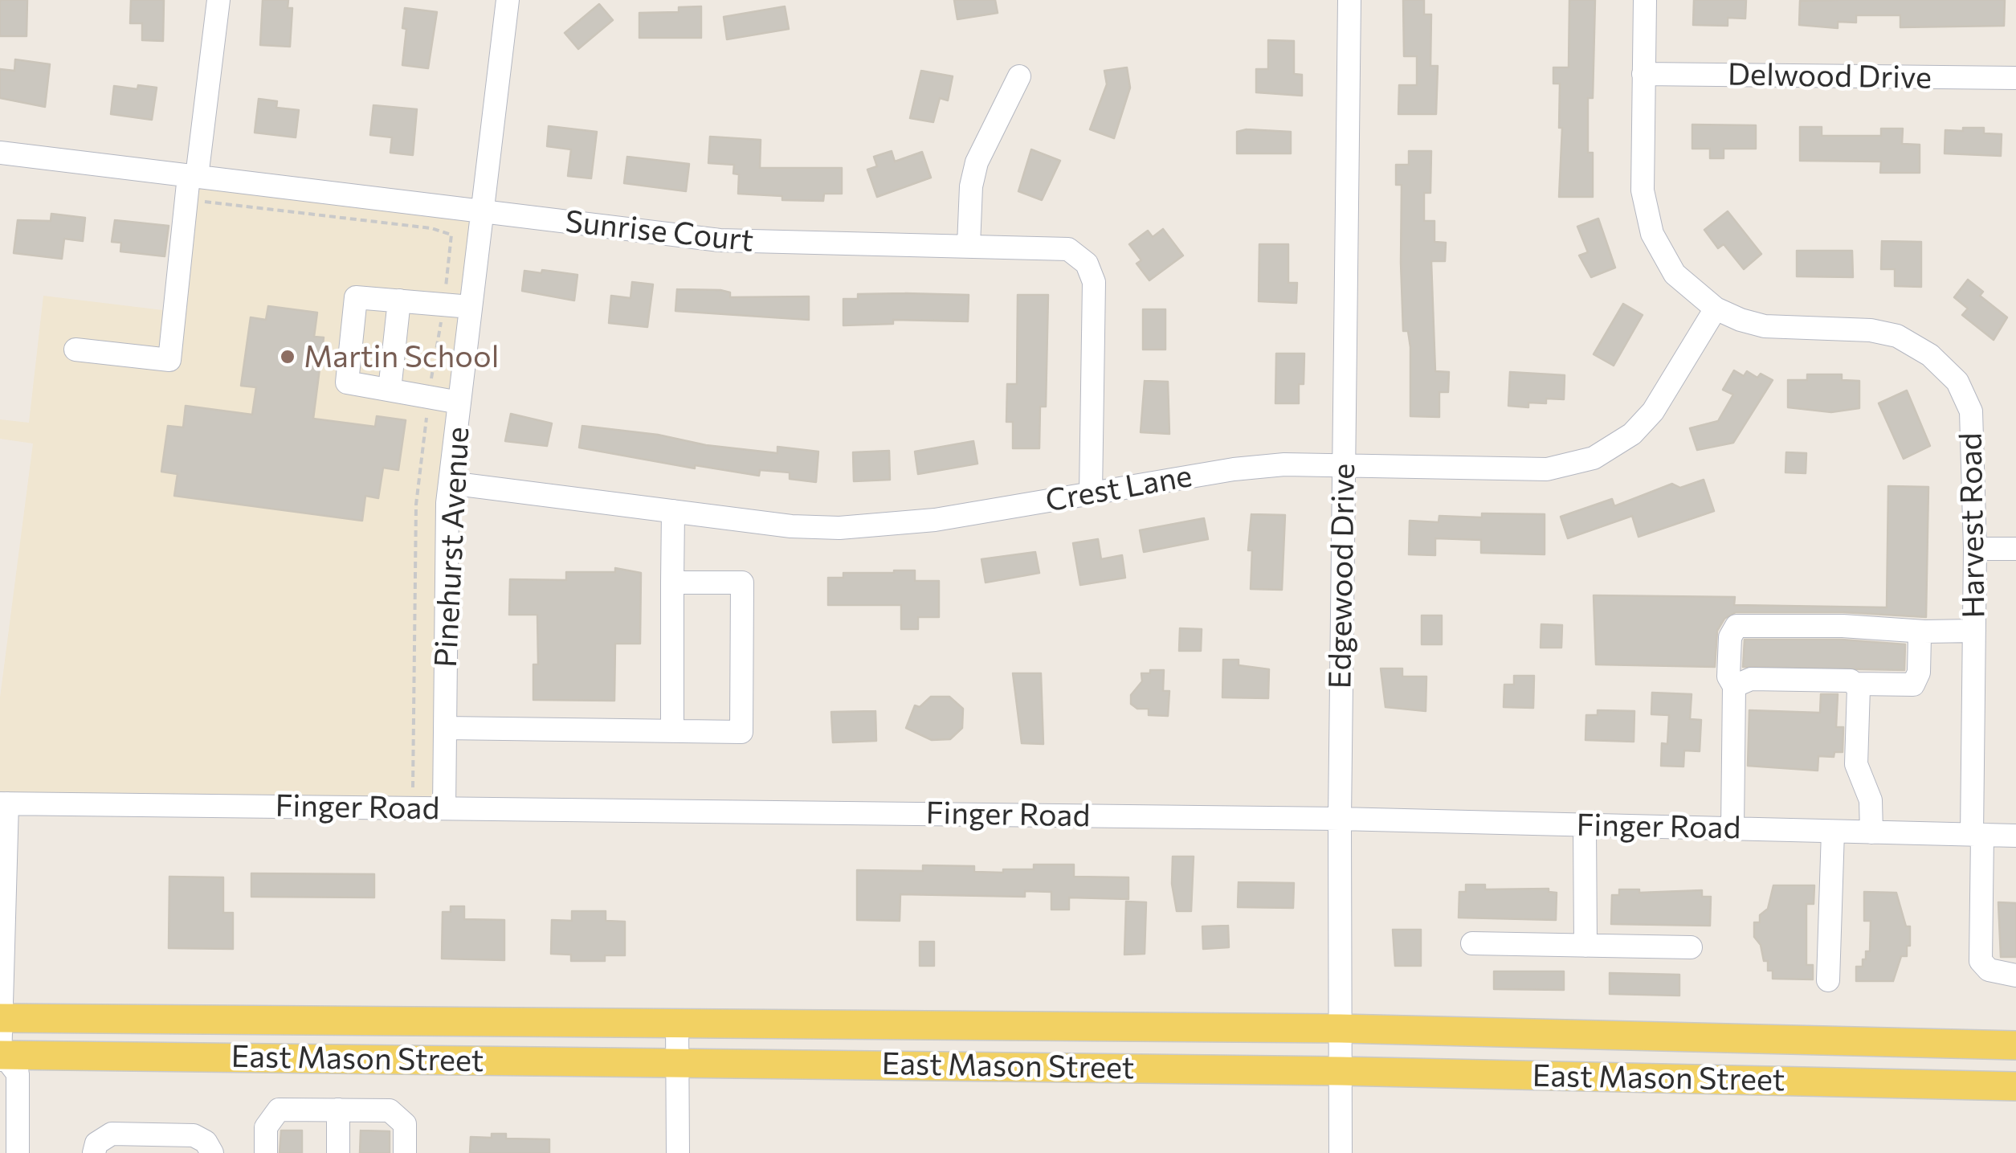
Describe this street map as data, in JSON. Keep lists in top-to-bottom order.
{
  "streets": {
    "main road": ["East Mason Street"],
    "street": [
      "Delwood Drive",
      "Sunrise Court",
      "Crest Lane",
      "Harvest Road",
      "Pinehurst Avenue",
      "Edgewood Drive",
      "Finger Road"
    ]
  },
  "crossings": [
    ["Delwood Drive", "Harvest Road"],
    ["Sunrise Court", "Crest Lane"],
    ["Sunrise Court", "Pinehurst Avenue"],
    ["Crest Lane", "Harvest Road"],
    ["Crest Lane", "Pinehurst Avenue"],
    ["Crest Lane", "Edgewood Drive"],
    ["Harvest Road", "Finger Road"],
    ["Pinehurst Avenue", "Finger Road"],
    ["Edgewood Drive", "Finger Road"],
    ["Edgewood Drive", "East Mason Street"]
  ],
  "places": ["Martin School"]
}
